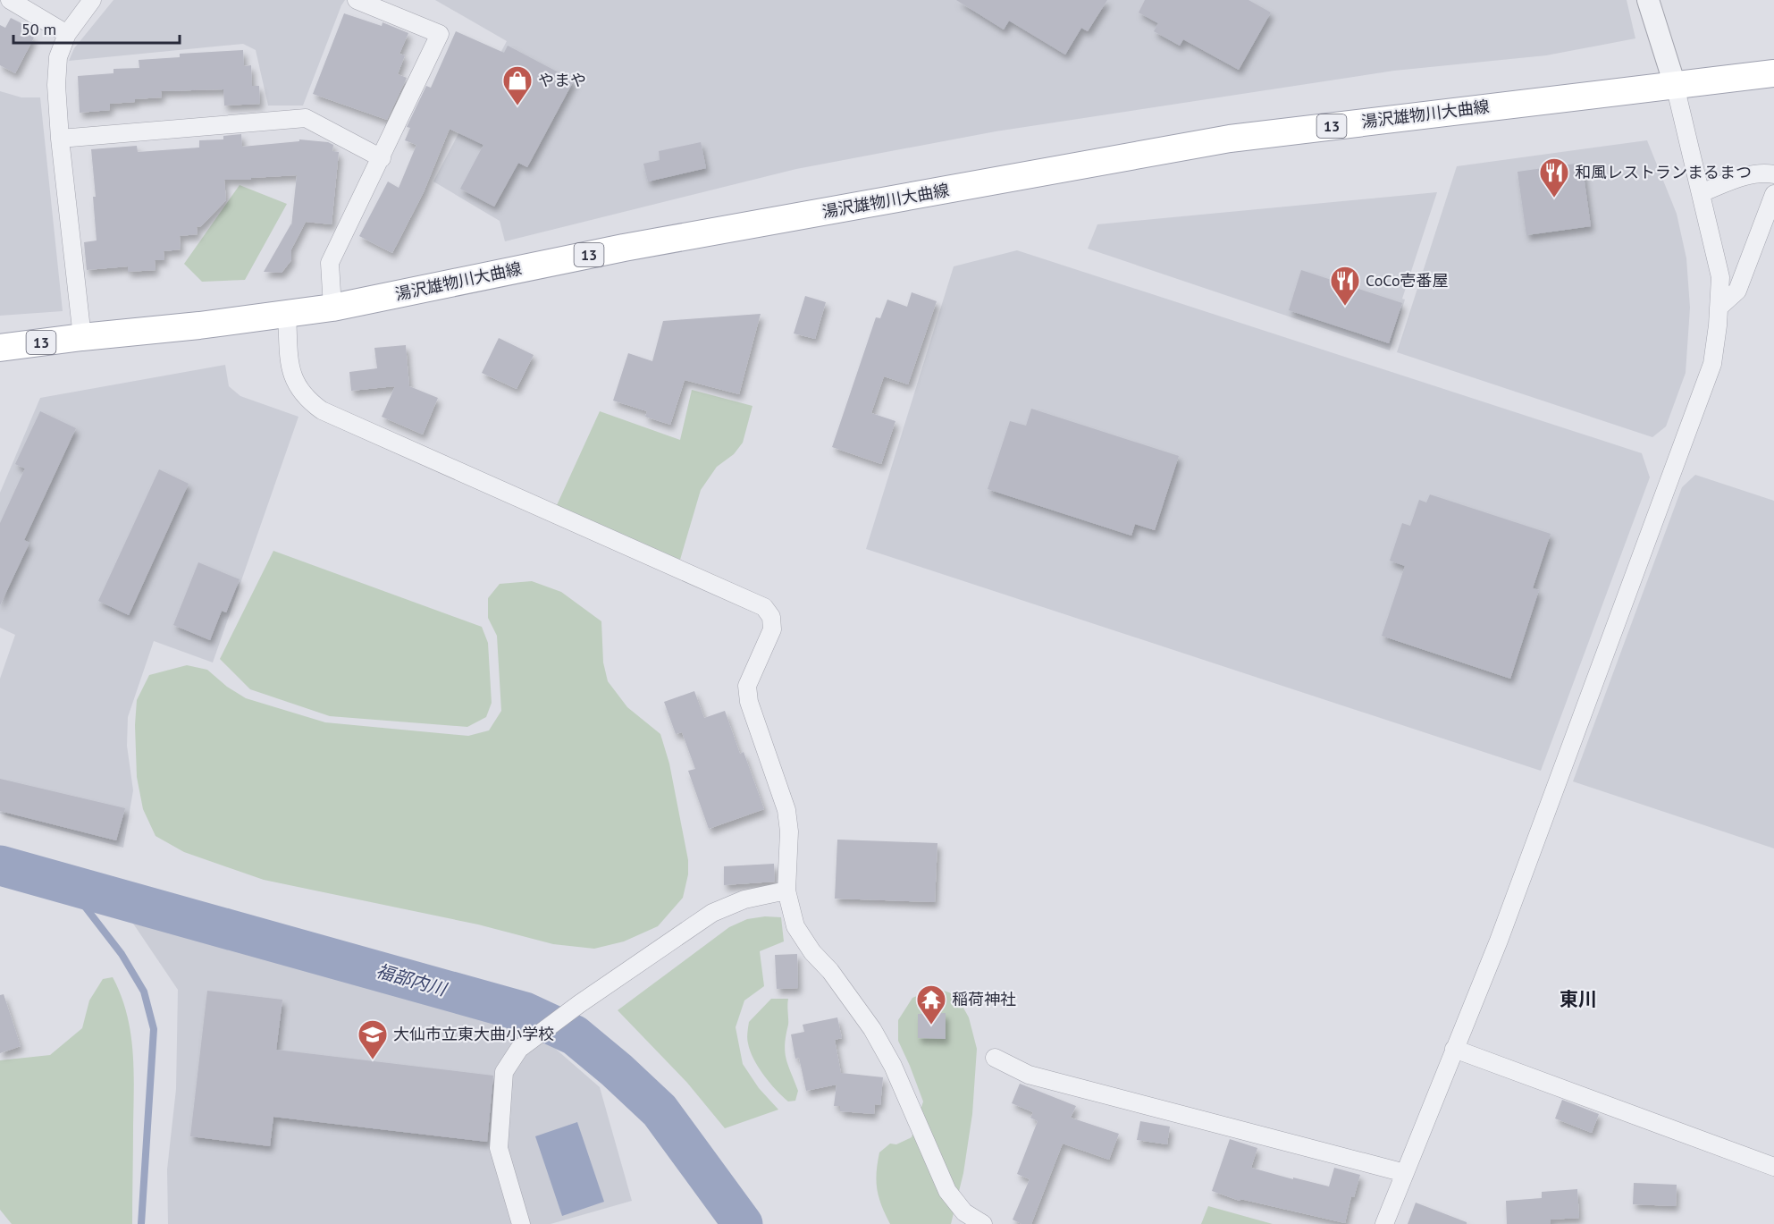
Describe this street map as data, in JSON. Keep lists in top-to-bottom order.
{
  "streets": {
    "main road": ["湯沢雄物川大曲線", "13"]
  },
  "districts": ["東川"],
  "water": ["福部内川"],
  "places": {
    "shop": ["やまや"],
    "restaurant": ["和風レストランまるまつ", "CoCo壱番屋"],
    "temple": ["稲荷神社"],
    "school or university": ["大仙市立東大曲小学校"]
  },
  "scale_bar": "50 m"
}
